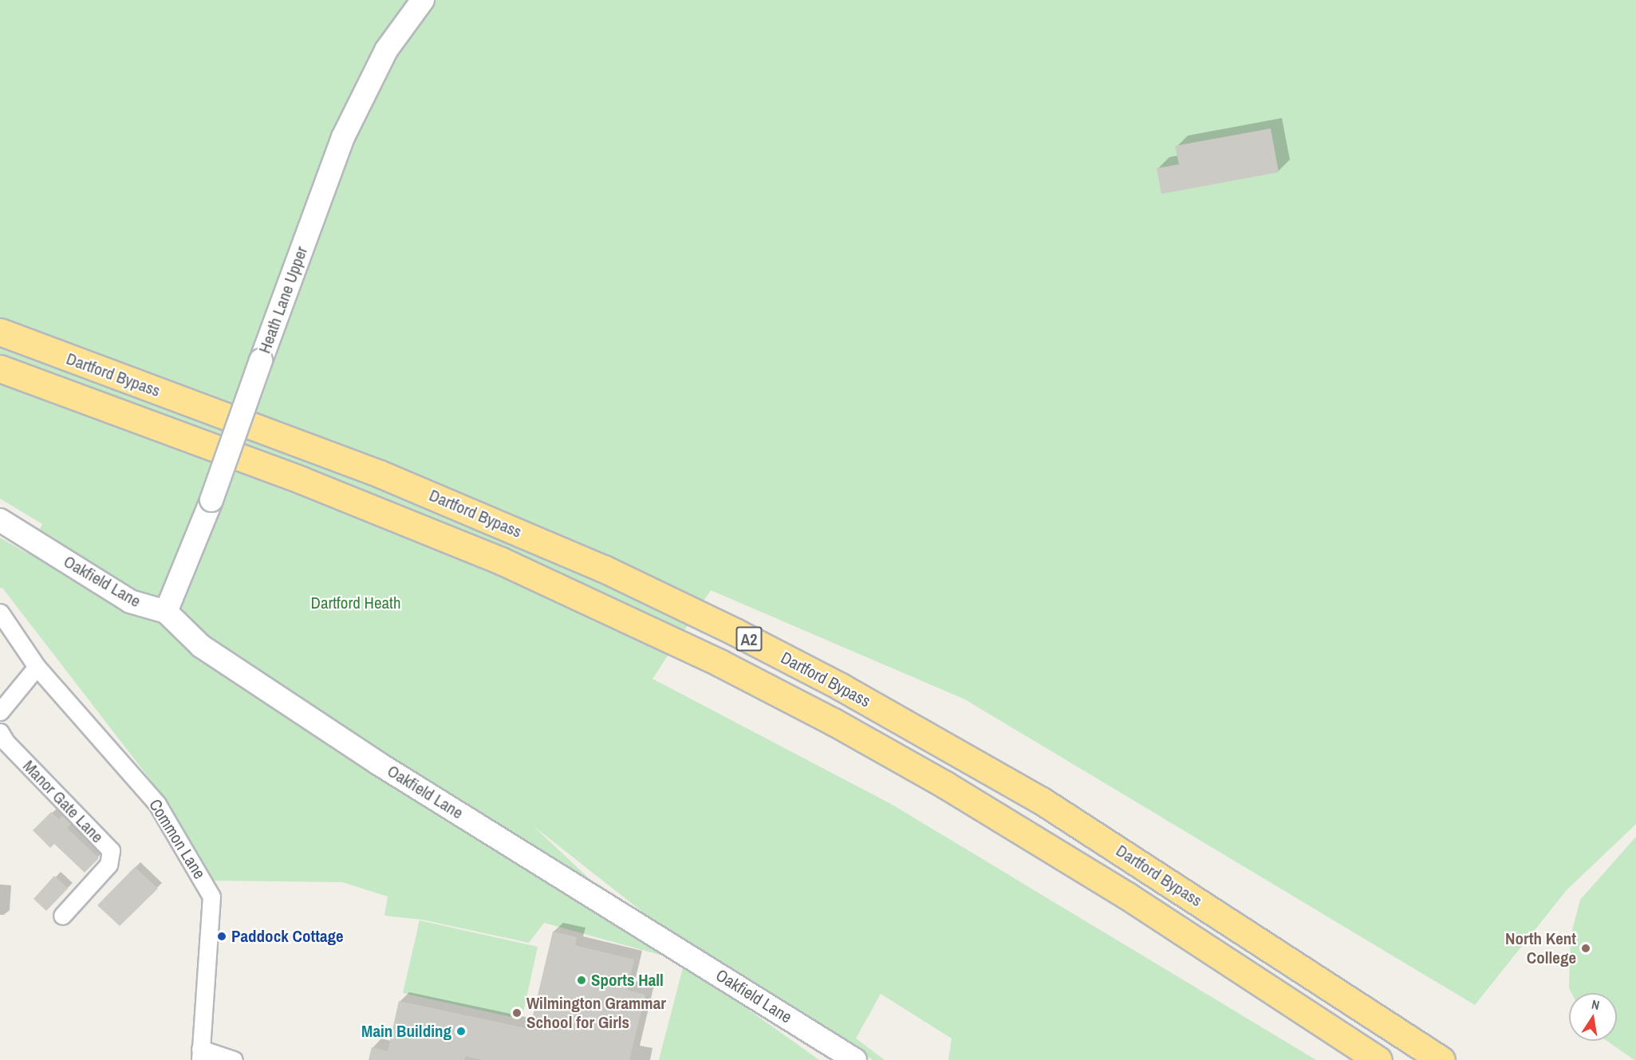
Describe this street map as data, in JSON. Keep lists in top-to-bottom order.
{
  "streets": {
    "highway": ["Dartford Bypass", "A2"],
    "street": [
      "Heath Lane Upper",
      "Oakfield Lane",
      "Manor Gate Lane",
      "Common Lane"
    ]
  },
  "crossings": [
    ["Heath Lane Upper", "Oakfield Lane"]
  ],
  "parks": ["Dartford Heath"],
  "places": [
    "Paddock Cottage",
    "North Kent College",
    "Sports Hall",
    "Wilmington Grammar School for Girls",
    "Main Building"
  ],
  "north": "top"
}
